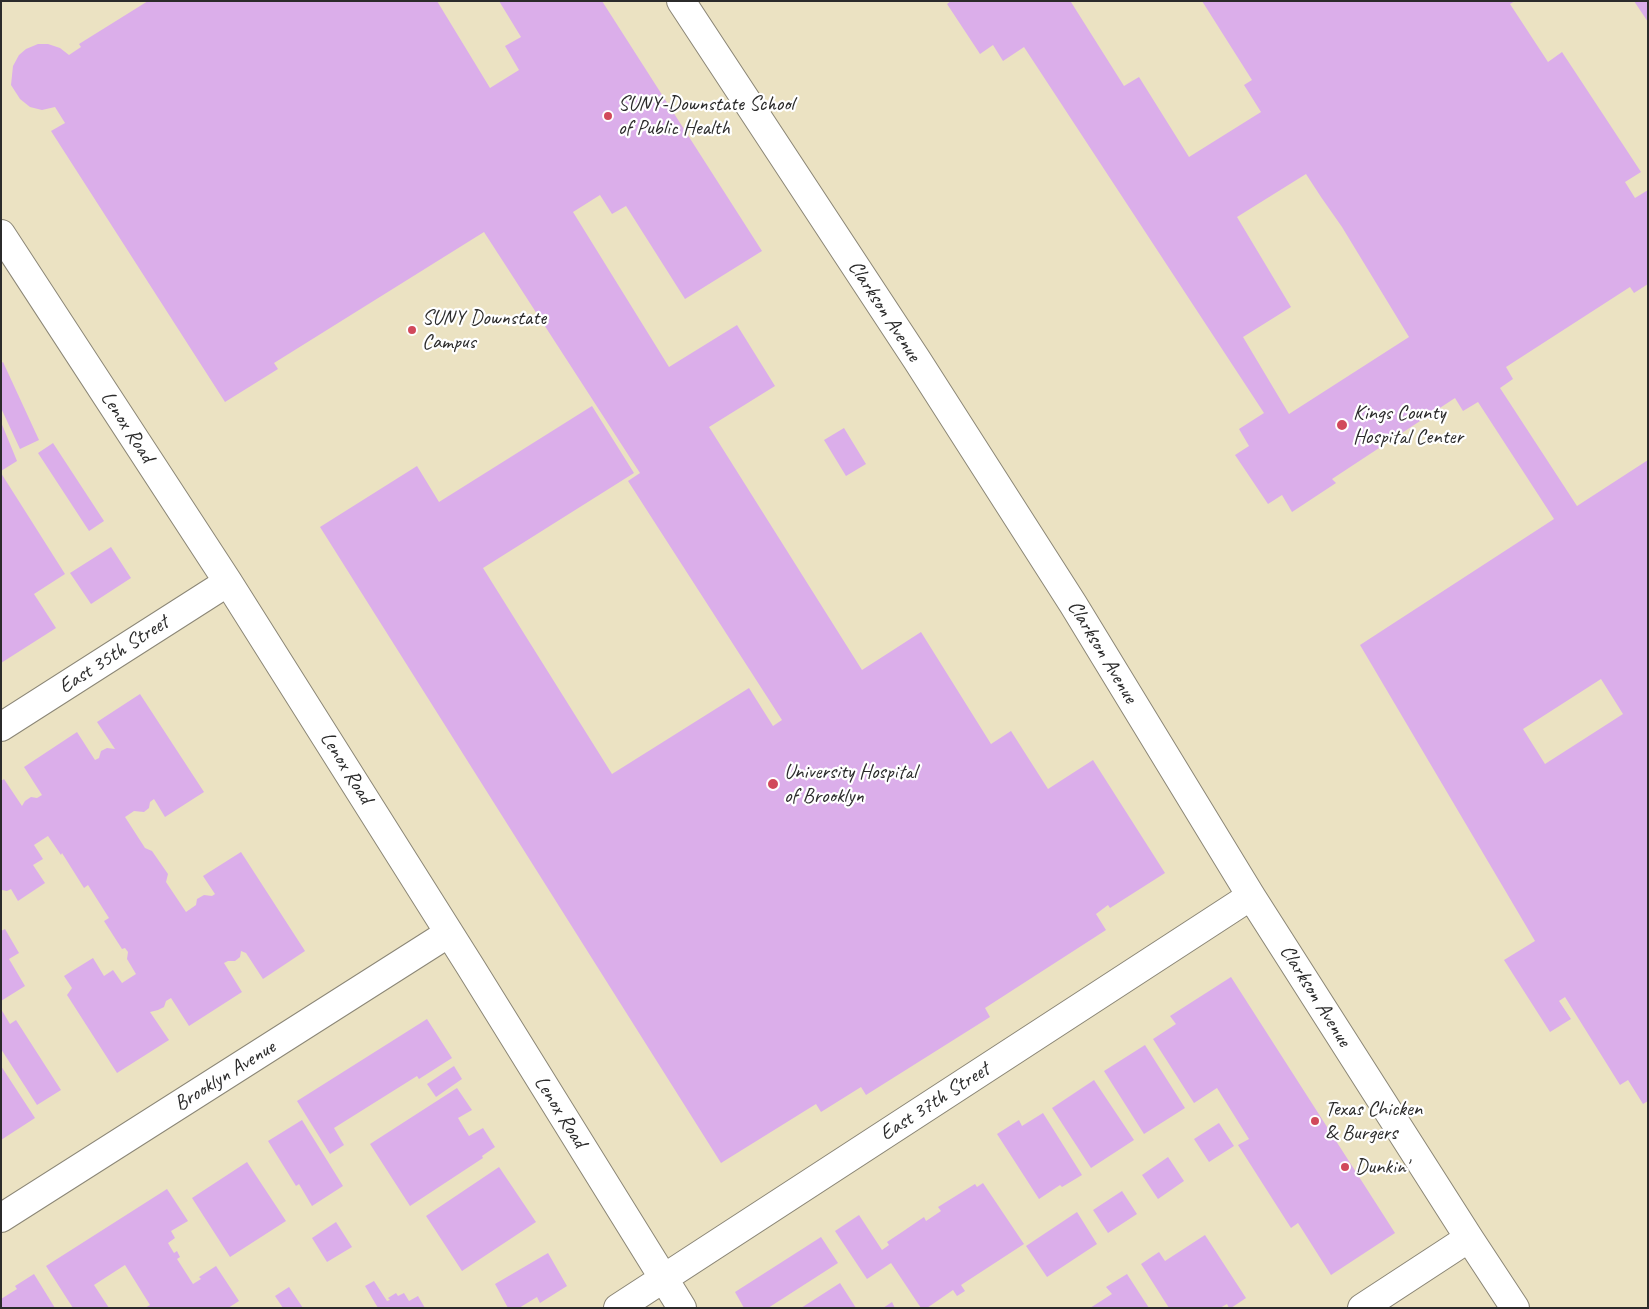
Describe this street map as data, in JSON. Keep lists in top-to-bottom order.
{
  "streets": {
    "street": [
      "Clarkson Avenue",
      "Lenox Road",
      "East 35th Street",
      "Brooklyn Avenue",
      "East 37th Street"
    ]
  },
  "crossings": [
    ["Clarkson Avenue", "East 37th Street"],
    ["Lenox Road", "East 35th Street"],
    ["Lenox Road", "Brooklyn Avenue"],
    ["Lenox Road", "East 37th Street"]
  ],
  "places": [
    "SUNY-Downstate School of Public Health",
    "SUNY Downstate Campus",
    "Kings County Hospital Center",
    "University Hospital of Brooklyn",
    "Texas Chicken & Burgers",
    "Dunkin'"
  ]
}
